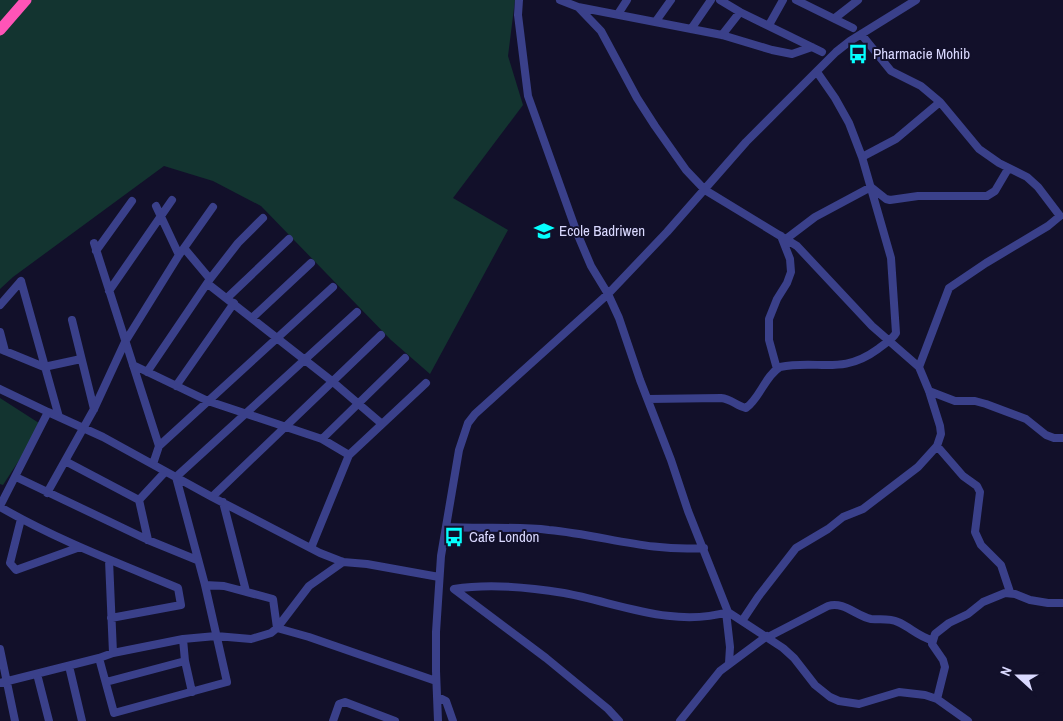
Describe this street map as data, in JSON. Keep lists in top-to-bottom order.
{
  "places": {
    "bus stop": ["Pharmacie Mohib", "Cafe London"],
    "school or university": ["Ecole Badriwen"]
  },
  "north": "left"
}
